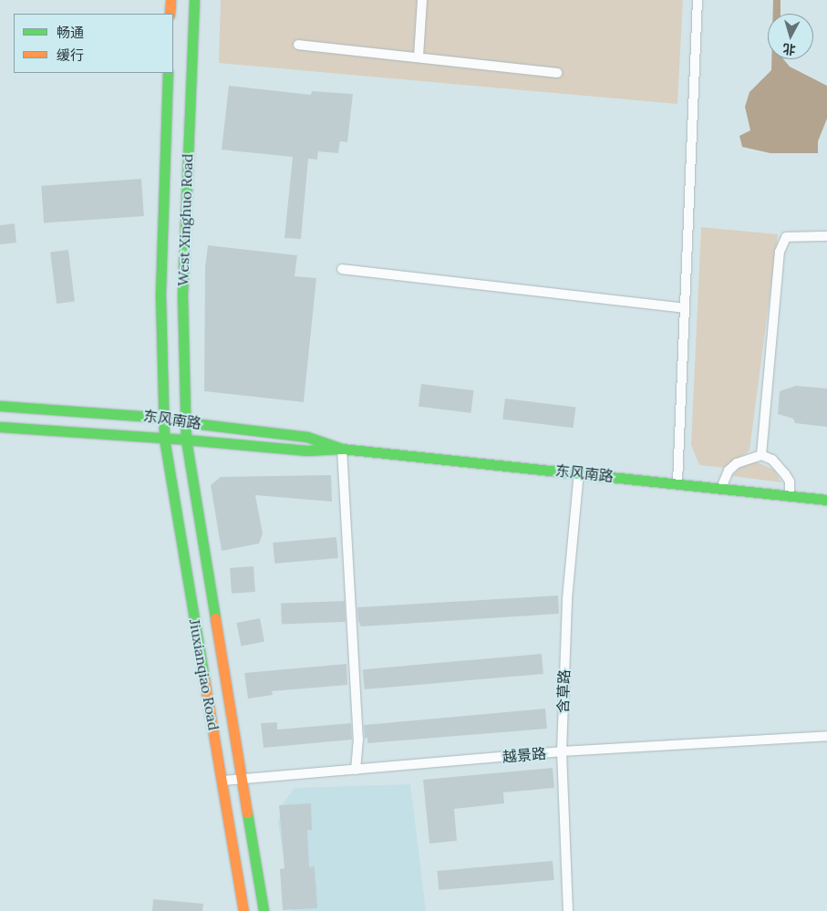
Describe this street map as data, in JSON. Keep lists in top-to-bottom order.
{
  "streets": {
    "main road": ["West Xinghuo Road", "东风南路", "Jiuxianqiao Road"],
    "street": ["含草路", "越景路"]
  },
  "crossings": [
    ["West Xinghuo Road", "东风南路"],
    ["West Xinghuo Road", "Jiuxianqiao Road"],
    ["东风南路", "Jiuxianqiao Road"],
    ["东风南路", "含草路"],
    ["Jiuxianqiao Road", "越景路"],
    ["含草路", "越景路"]
  ],
  "legend": ["畅通", "缓行"],
  "north": "bottom"
}
